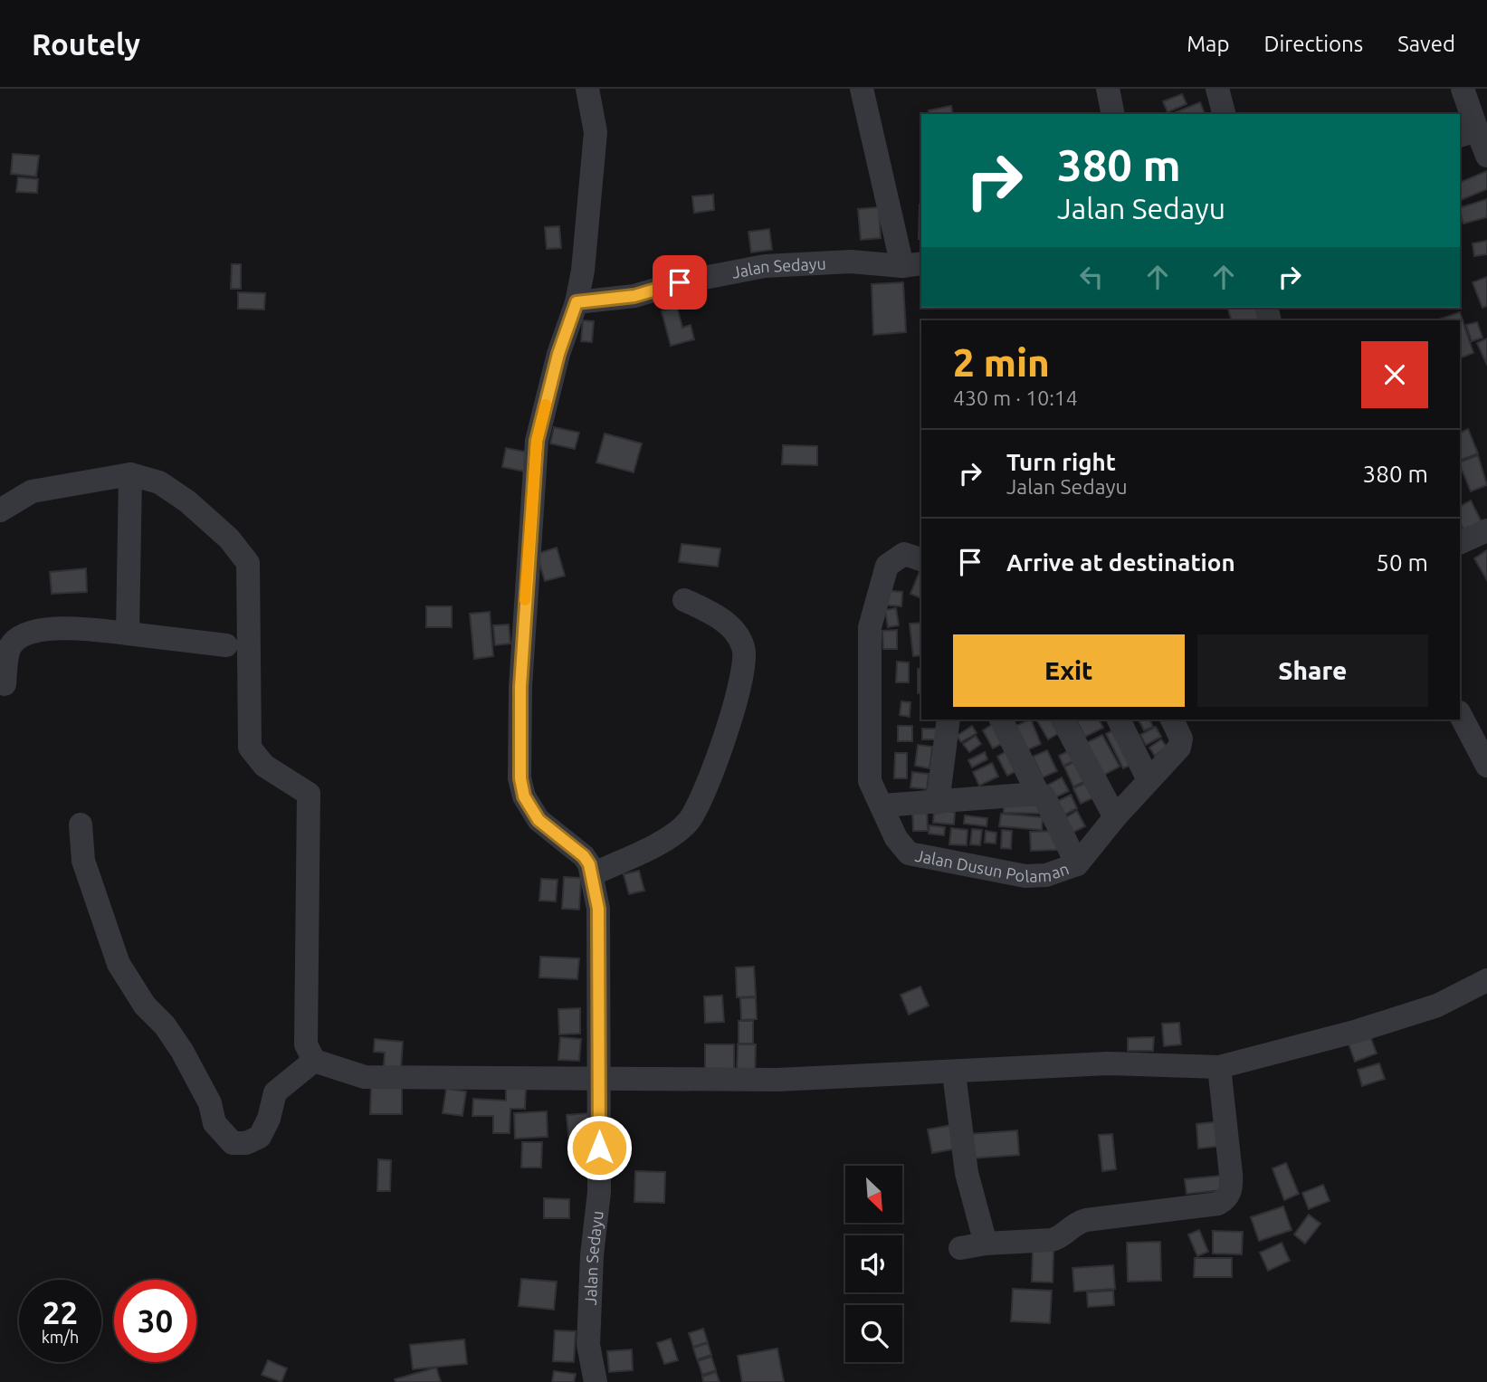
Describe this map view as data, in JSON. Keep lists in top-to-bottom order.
{
  "streets": {
    "street": ["Jalan Sedayu", "Jalan Dusun Polaman"]
  },
  "north": "bottom right",
  "page": {
    "header": "Routely",
    "nav": ["Map", "Directions", "Saved"],
    "turn": ["380 m", "Jalan Sedayu"],
    "heading": ["2 min", "430 m · 10:14"],
    "list": [
      {
        "name": "Turn right",
        "note": "Jalan Sedayu",
        "value": "380 m"
      },
      {
        "name": "Arrive at destination",
        "value": "50 m"
      }
    ],
    "buttons": ["Exit", "Share"],
    "speed": "22 km/h",
    "limit": "30"
  }
}
